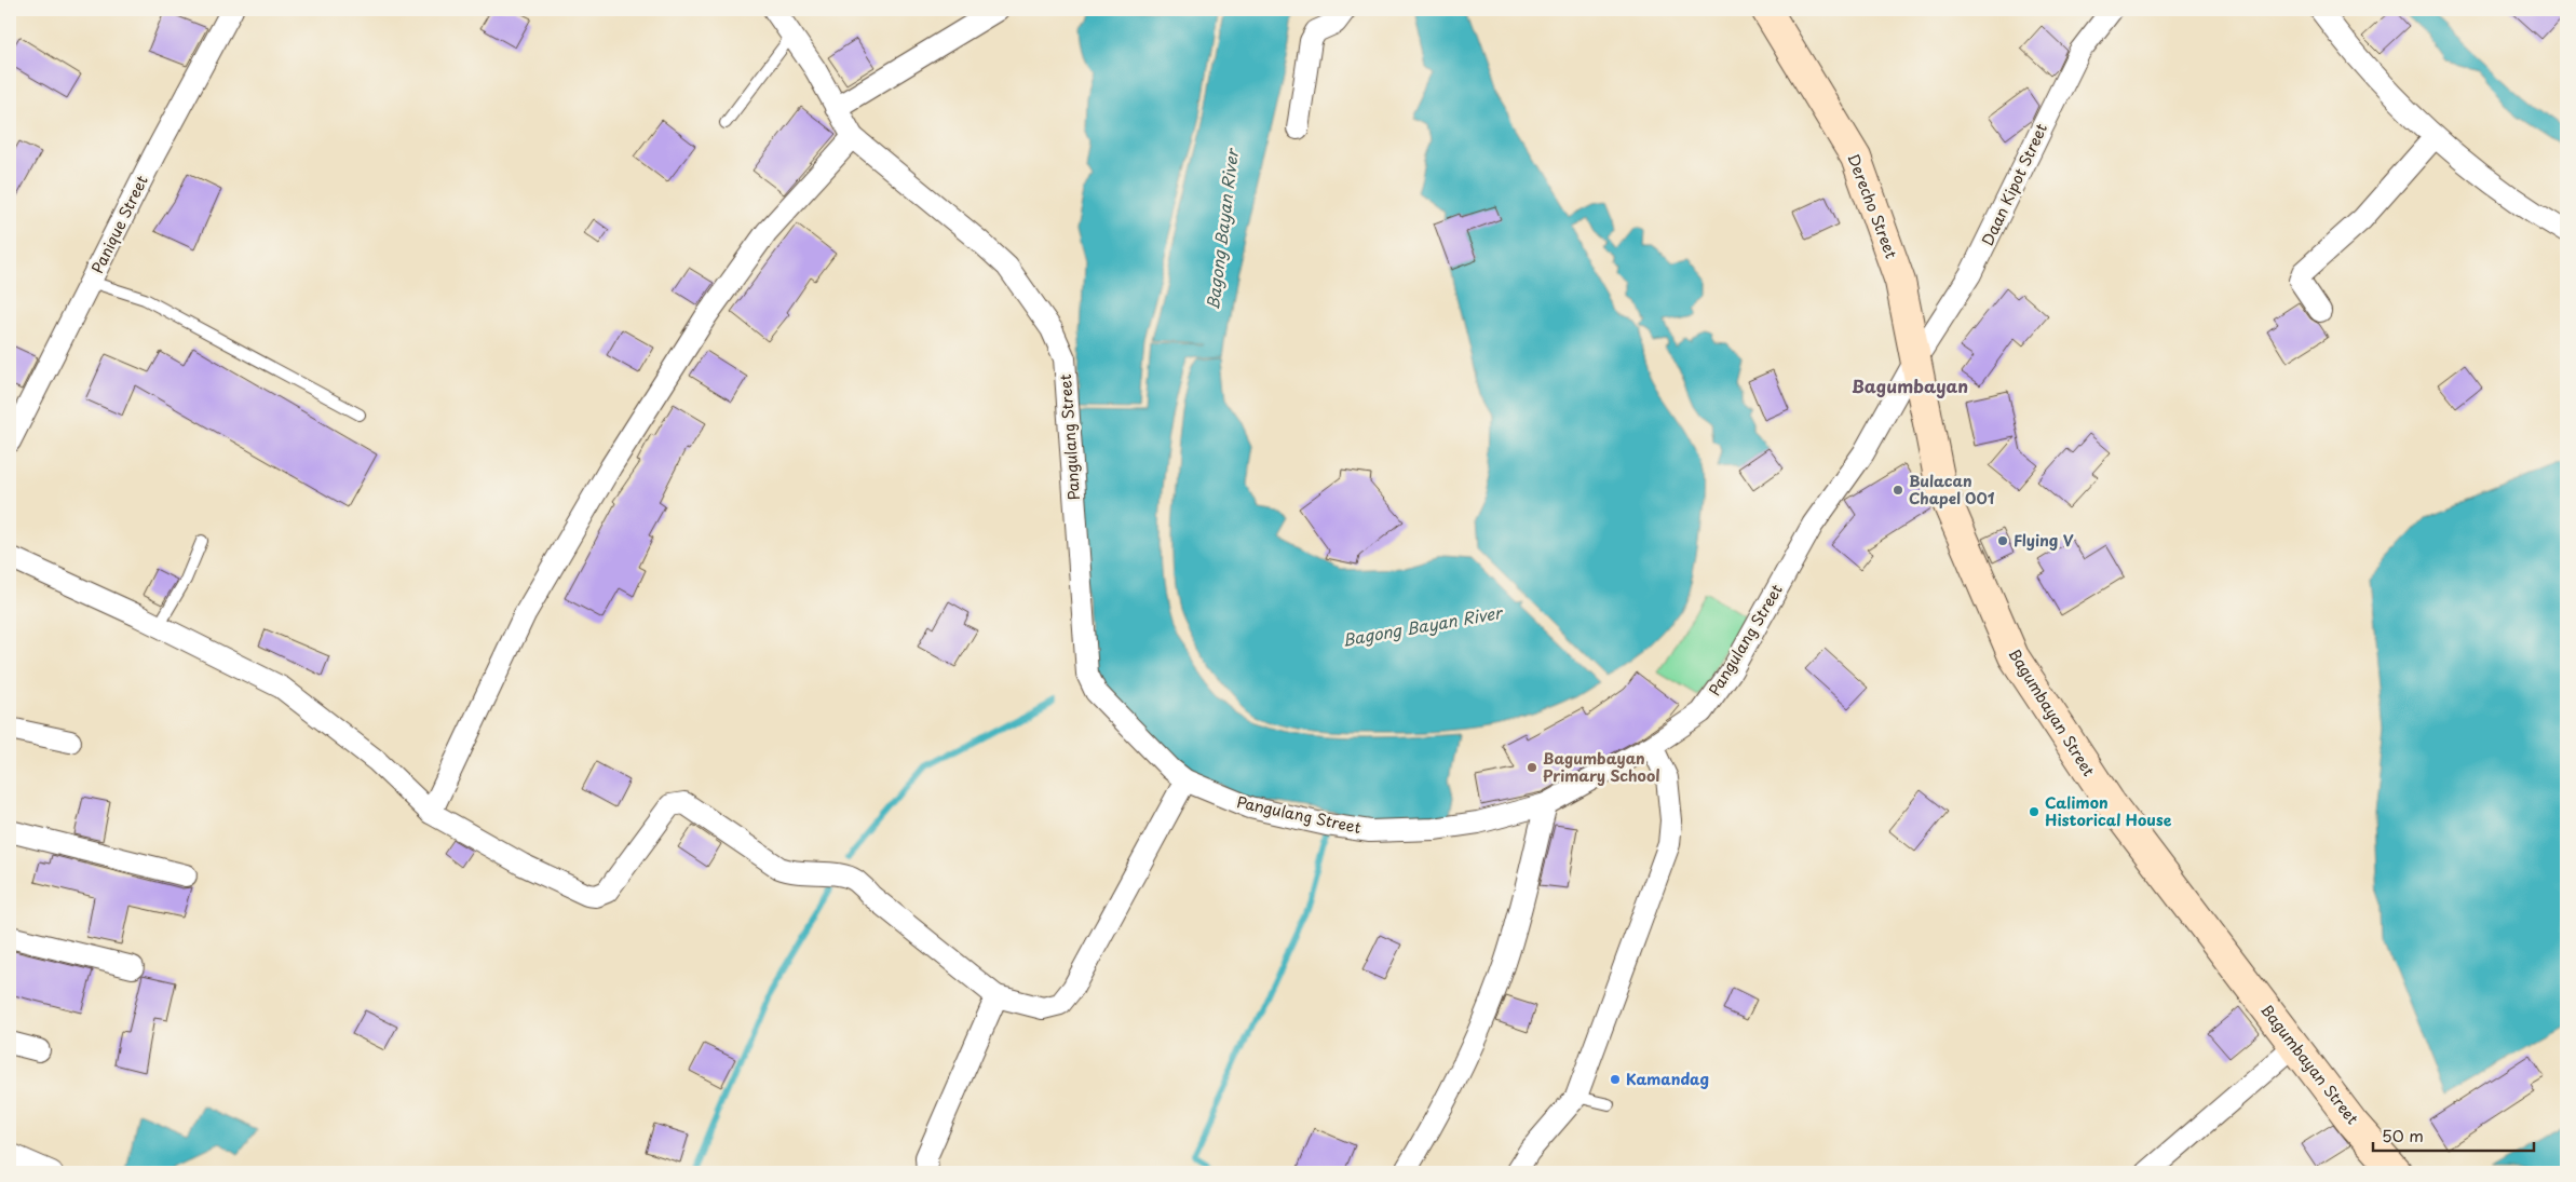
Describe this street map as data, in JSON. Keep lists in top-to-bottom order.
{
  "streets": {
    "main road": ["Derecho Street", "Bagumbayan Street"],
    "street": ["Daan Kipot Street", "Panique Street", "Pangulang Street"]
  },
  "crossings": [
    ["Daan Kipot Street", "Derecho Street"],
    ["Daan Kipot Street", "Pangulang Street"],
    ["Daan Kipot Street", "Bagumbayan Street"],
    ["Derecho Street", "Pangulang Street"],
    ["Derecho Street", "Bagumbayan Street"],
    ["Pangulang Street", "Bagumbayan Street"]
  ],
  "districts": ["Bagumbayan"],
  "water": ["Bagong Bayan River"],
  "places": [
    "Bulacan Chapel 001",
    "Flying V",
    "Bagumbayan Primary School",
    "Calimon Historical House",
    "Kamandag"
  ],
  "scale_bar": "50 m"
}
